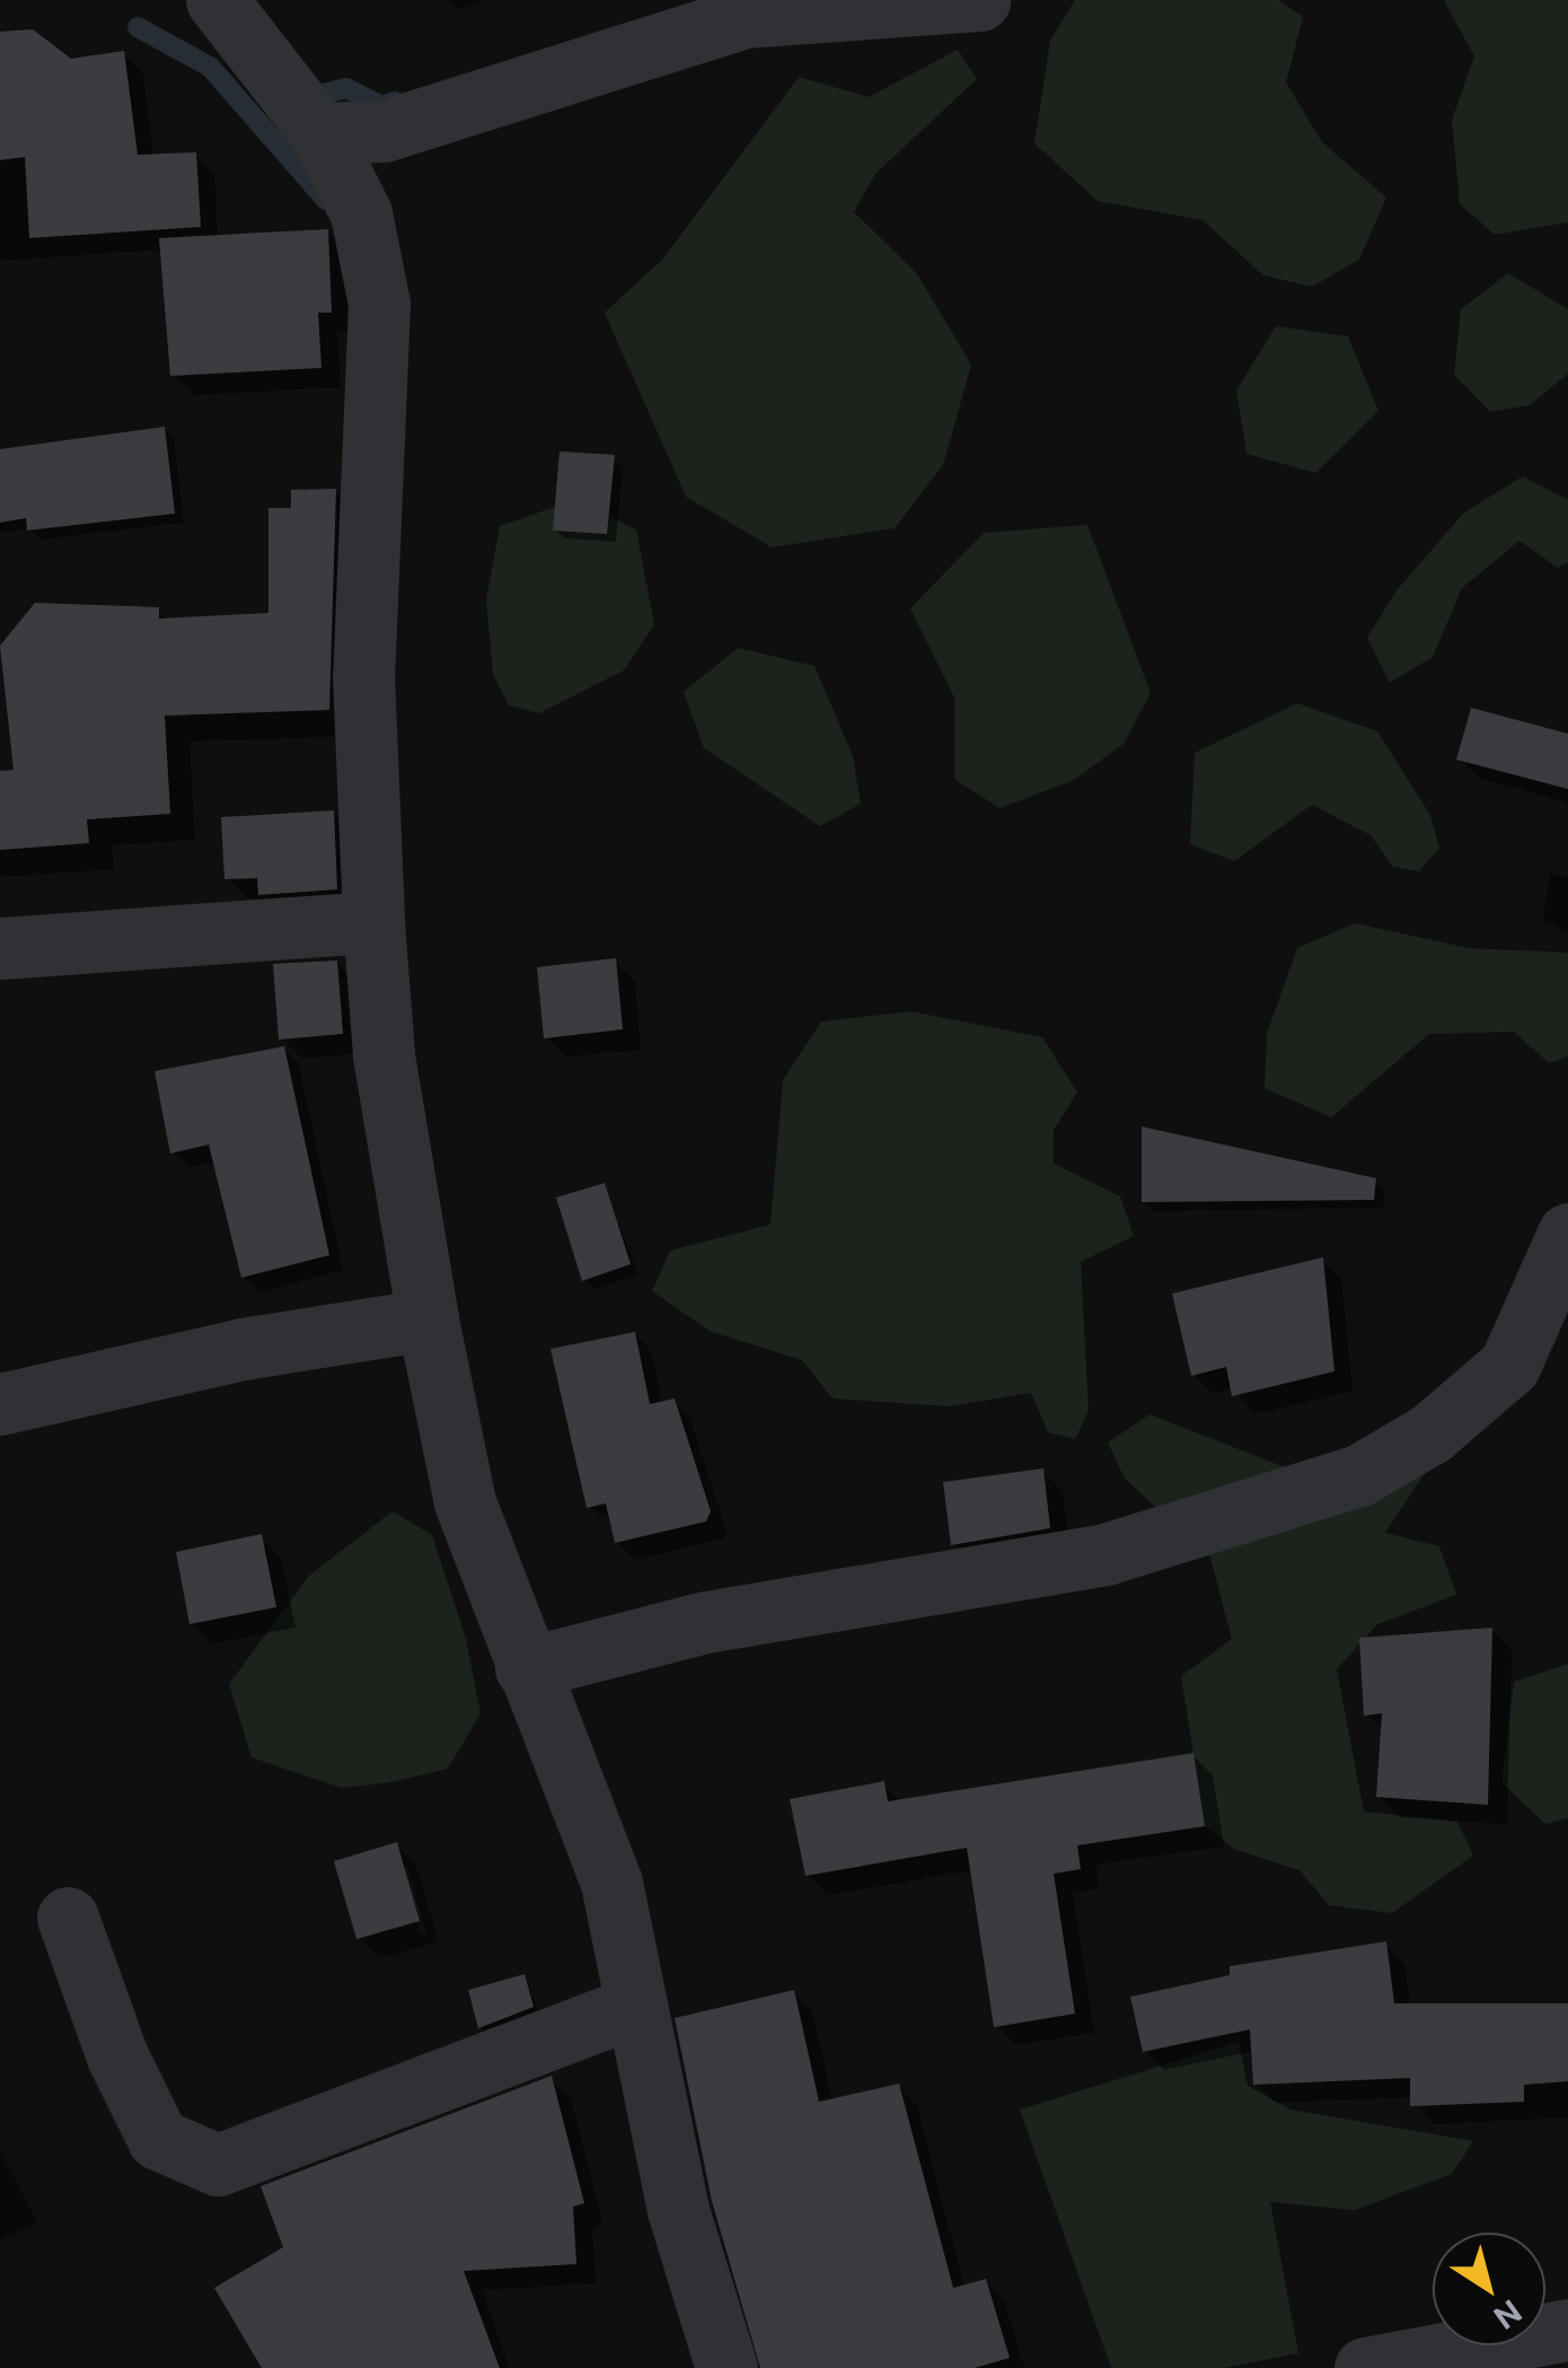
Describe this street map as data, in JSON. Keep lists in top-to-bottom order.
{
  "north": "bottom right"
}
